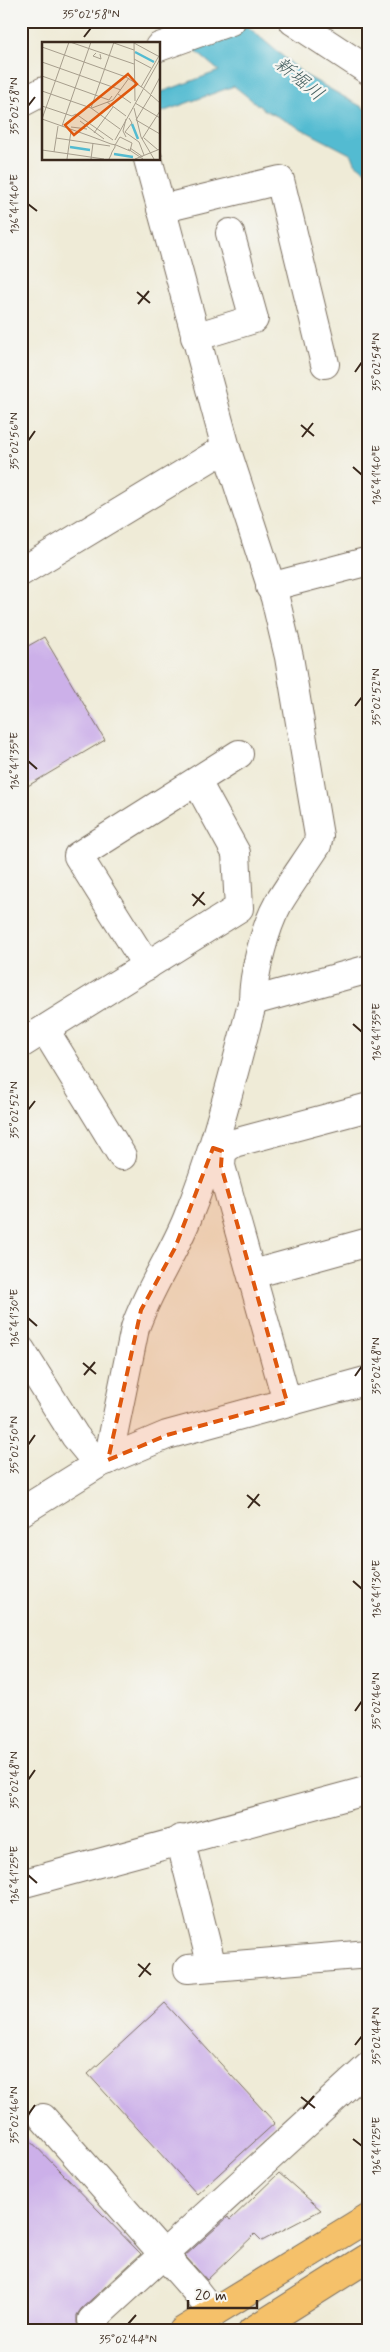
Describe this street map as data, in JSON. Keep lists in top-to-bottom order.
{
  "water": ["新堀川"],
  "scale_bar": "20 m",
  "coordinates": [
    "35°02'58\"N",
    "136°41'40\"E",
    "35°02'54\"N",
    "35°02'56\"N",
    "35°02'52\"N",
    "136°41'35\"E",
    "136°41'30\"E",
    "35°02'48\"N",
    "35°02'50\"N",
    "35°02'46\"N",
    "136°41'25\"E",
    "35°02'44\"N"
  ]
}
